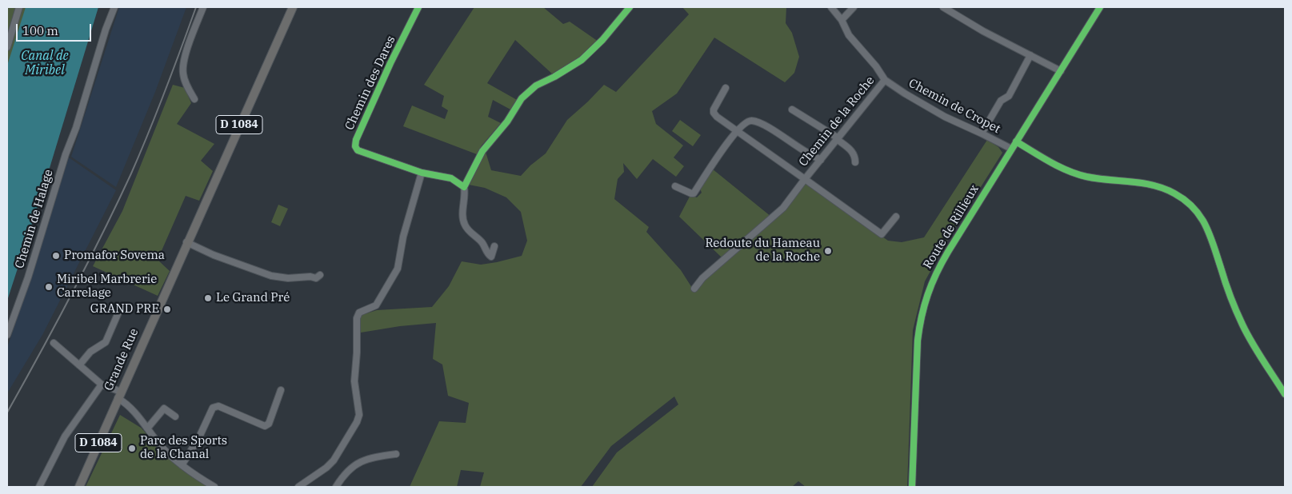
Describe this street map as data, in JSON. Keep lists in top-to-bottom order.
{
  "streets": {
    "main road": ["D 1084", "Grande Rue"],
    "street": [
      "Chemin des Dares",
      "Chemin de Cropet",
      "Chemin de la Roche",
      "Chemin de Halage",
      "Route de Rillieux"
    ]
  },
  "crossings": [
    ["Chemin de Cropet", "Chemin de la Roche"],
    ["Chemin de Cropet", "Route de Rillieux"],
    ["D 1084", "Grande Rue"]
  ],
  "water": ["Canal de Miribel"],
  "places": [
    "Redoute du Hameau de la Roche",
    "Promafor Sovema",
    "Miribel Marbrerie Carrelage",
    "Le Grand Pré",
    "GRAND PRE",
    "Parc des Sports de la Chanal"
  ],
  "scale_bar": "100 m"
}
